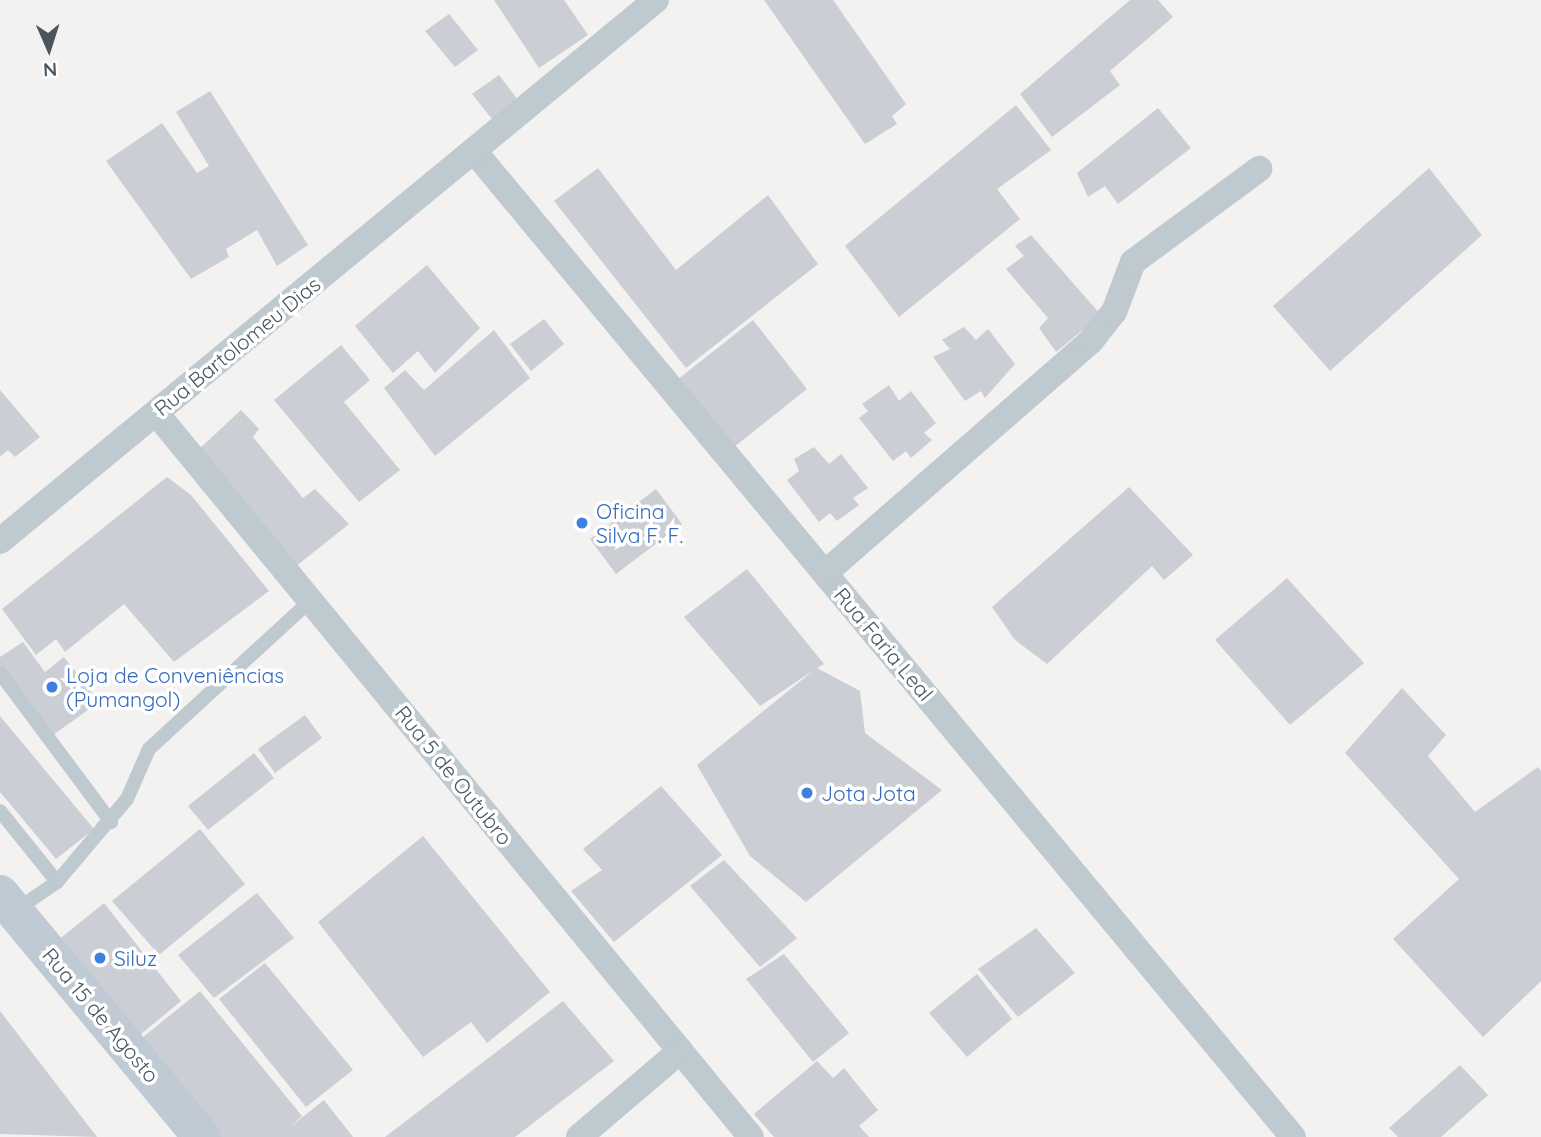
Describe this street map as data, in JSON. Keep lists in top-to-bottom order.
{
  "streets": {
    "main road": ["Rua 15 de Agosto"],
    "street": ["Rua Bartolomeu Dias", "Rua Faria Leal", "Rua 5 de Outubro"]
  },
  "crossings": [
    ["Rua Bartolomeu Dias", "Rua Faria Leal"],
    ["Rua Bartolomeu Dias", "Rua 5 de Outubro"]
  ],
  "places": [
    "Oficina Silva F. F.",
    "Loja de Conveniências (Pumangol)",
    "Jota Jota",
    "Siluz"
  ],
  "north": "bottom"
}
